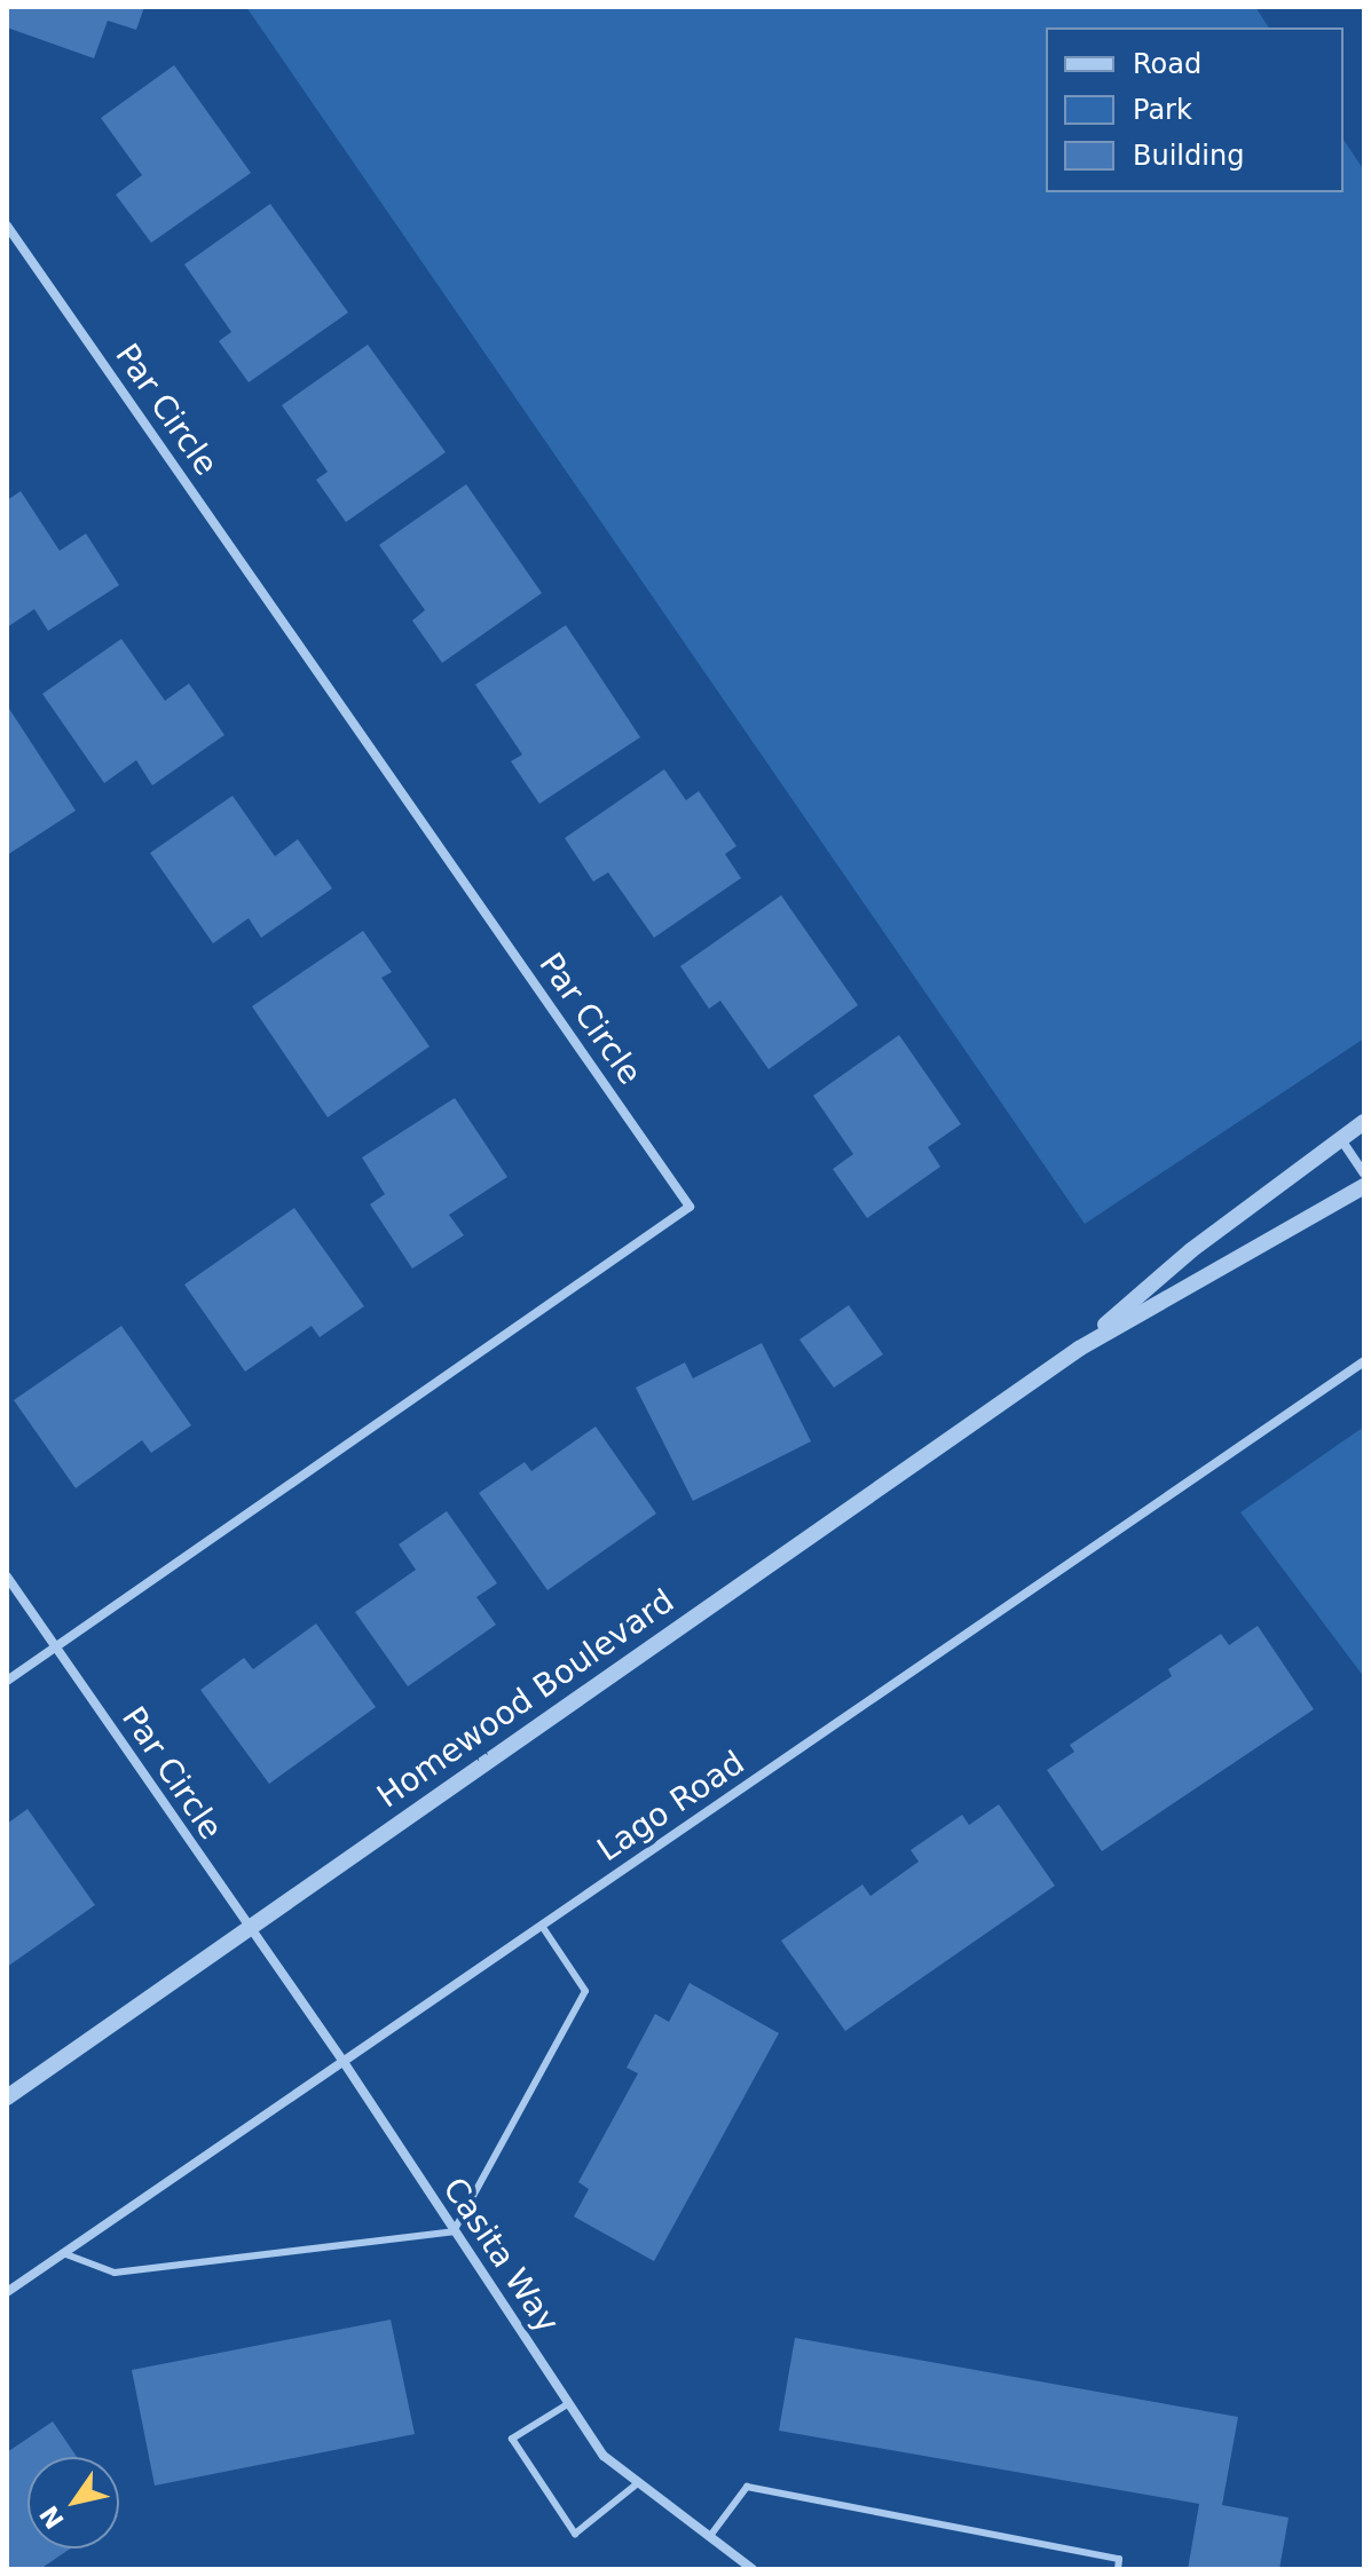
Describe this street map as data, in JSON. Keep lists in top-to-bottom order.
{
  "streets": {
    "street": [
      "Par Circle",
      "Homewood Boulevard",
      "Lago Road",
      "Casita Way"
    ]
  },
  "crossings": [
    ["Par Circle", "Homewood Boulevard"],
    ["Par Circle", "Casita Way"],
    ["Homewood Boulevard", "Casita Way"],
    ["Lago Road", "Casita Way"]
  ],
  "legend": ["Road", "Park", "Building"],
  "north": "bottom left"
}
